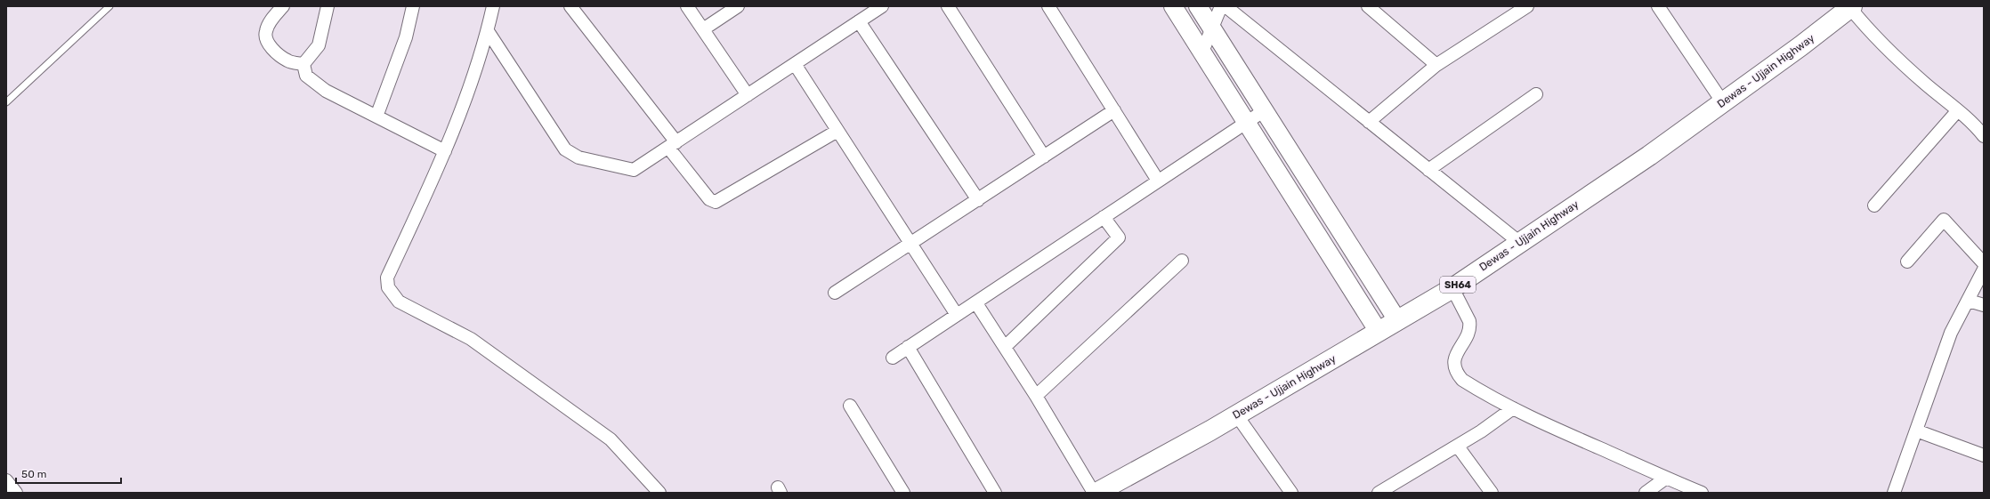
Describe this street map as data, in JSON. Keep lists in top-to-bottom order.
{
  "streets": {
    "main road": ["Dewas - Ujjain Highway", "SH64"]
  },
  "scale_bar": "50 m"
}
